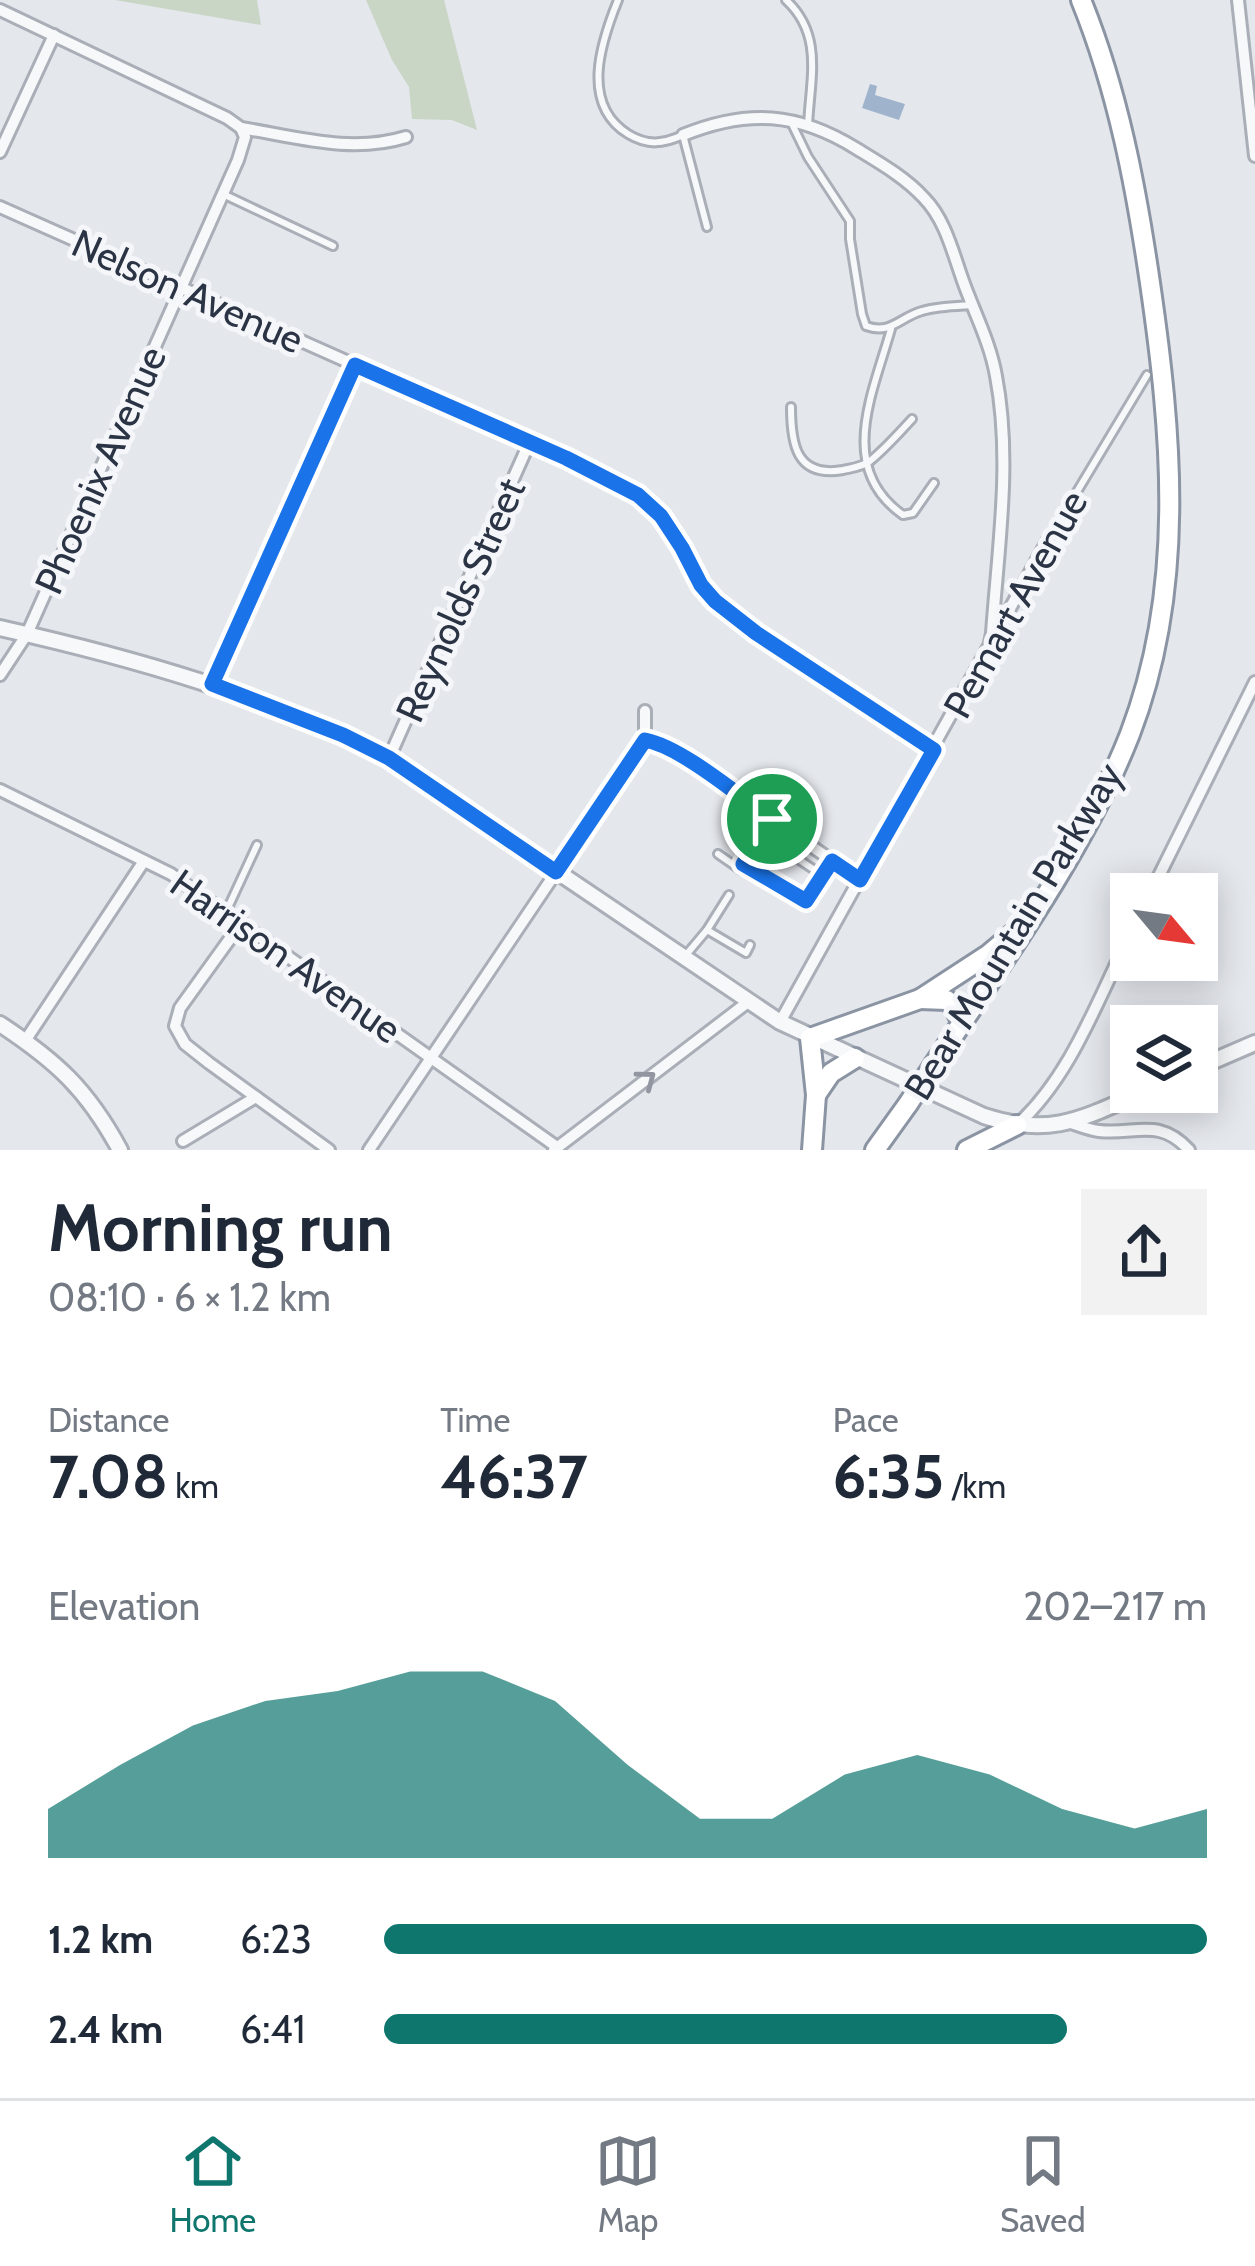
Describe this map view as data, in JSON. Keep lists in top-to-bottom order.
{
  "streets": {
    "highway": ["Bear Mountain Parkway"],
    "street": [
      "Nelson Avenue",
      "Phoenix Avenue",
      "Reynolds Street",
      "Pemart Avenue",
      "Harrison Avenue"
    ]
  },
  "crossings": [
    ["Nelson Avenue", "Phoenix Avenue"],
    ["Nelson Avenue", "Reynolds Street"],
    ["Nelson Avenue", "Pemart Avenue"]
  ],
  "north": "bottom right",
  "page": {
    "heading": ["Morning run", "08:10 · 6 × 1.2 km"],
    "stats": [
      ["Distance", "7.08 km"],
      ["Time", "46:37"],
      ["Pace", "6:35 /km"]
    ],
    "chart": ["Elevation", "202–217 m"],
    "list": [
      {
        "name": "1.2 km",
        "note": "6:23"
      },
      {
        "name": "2.4 km",
        "note": "6:41"
      }
    ],
    "tabs": ["Home", "Map", "Saved"]
  }
}
